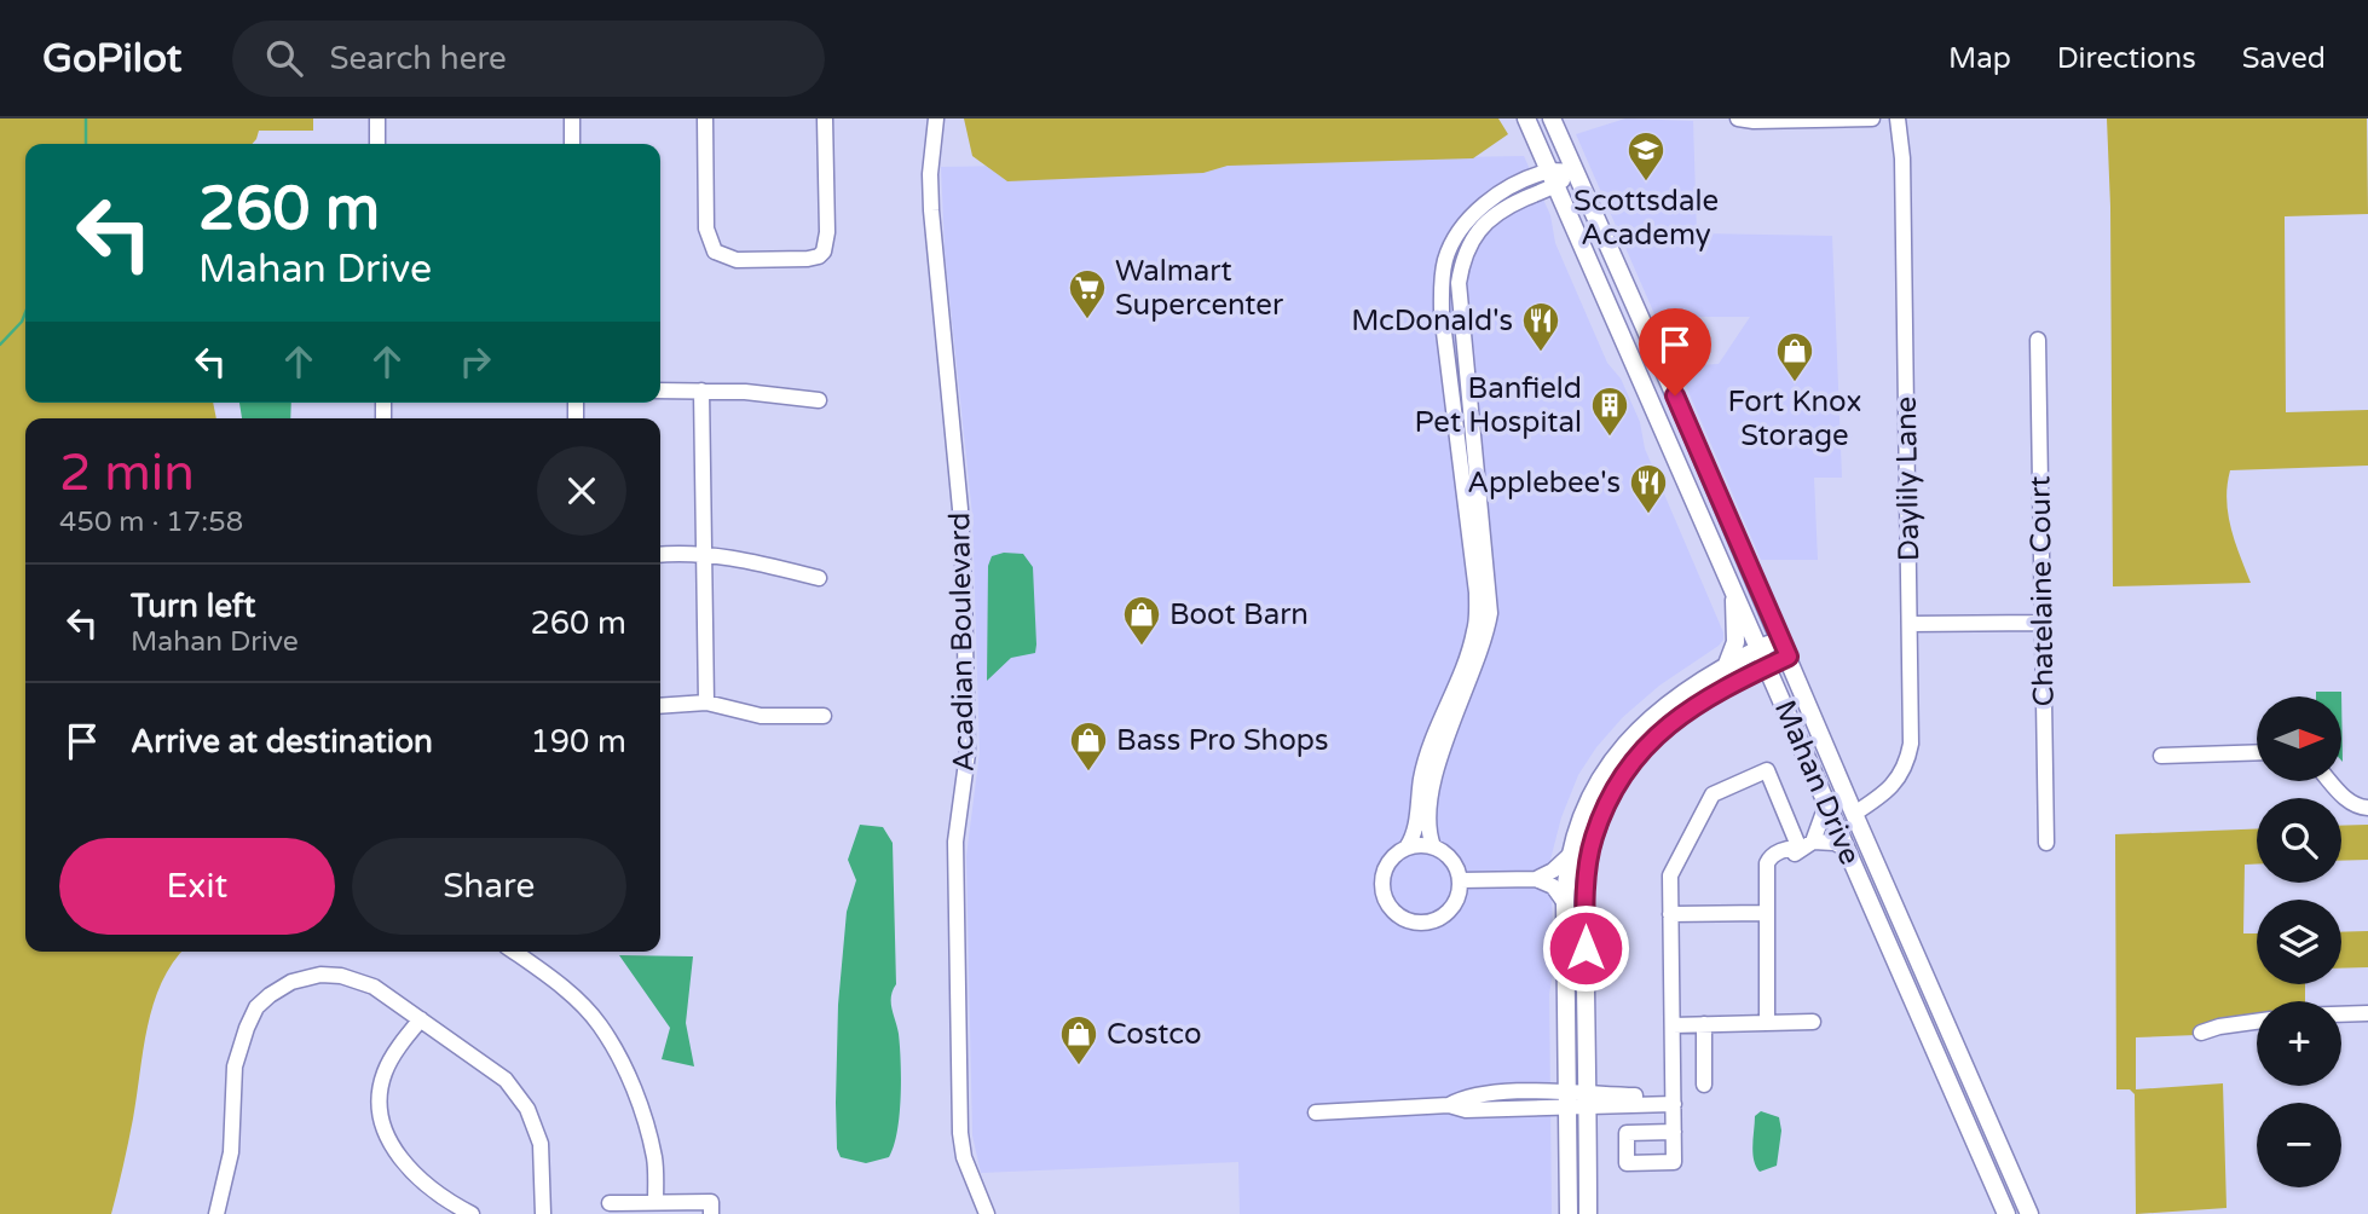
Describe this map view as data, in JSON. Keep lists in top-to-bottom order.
{
  "streets": {
    "main road": ["Mahan Drive"],
    "street": ["Daylily Lane", "Chatelaine Court", "Acadian Boulevard"]
  },
  "crossings": [
    ["Daylily Lane", "Mahan Drive"]
  ],
  "places": {
    "school or university": ["Scottsdale Academy"],
    "supermarket": ["Walmart Supercenter"],
    "restaurant": ["McDonald's", "Applebee's"],
    "shop": [
      "Fort Knox Storage",
      "Boot Barn",
      "Bass Pro Shops",
      "Costco"
    ],
    "building": ["Banfield Pet Hospital"]
  },
  "north": "right",
  "page": {
    "header": "GoPilot",
    "search": "Search here",
    "nav": ["Map", "Directions", "Saved"],
    "turn": ["260 m", "Mahan Drive"],
    "heading": ["2 min", "450 m · 17:58"],
    "list": [
      {
        "name": "Turn left",
        "note": "Mahan Drive",
        "value": "260 m"
      },
      {
        "name": "Arrive at destination",
        "value": "190 m"
      }
    ],
    "map_buttons": ["+", "−"],
    "buttons": ["Exit", "Share"]
  }
}
